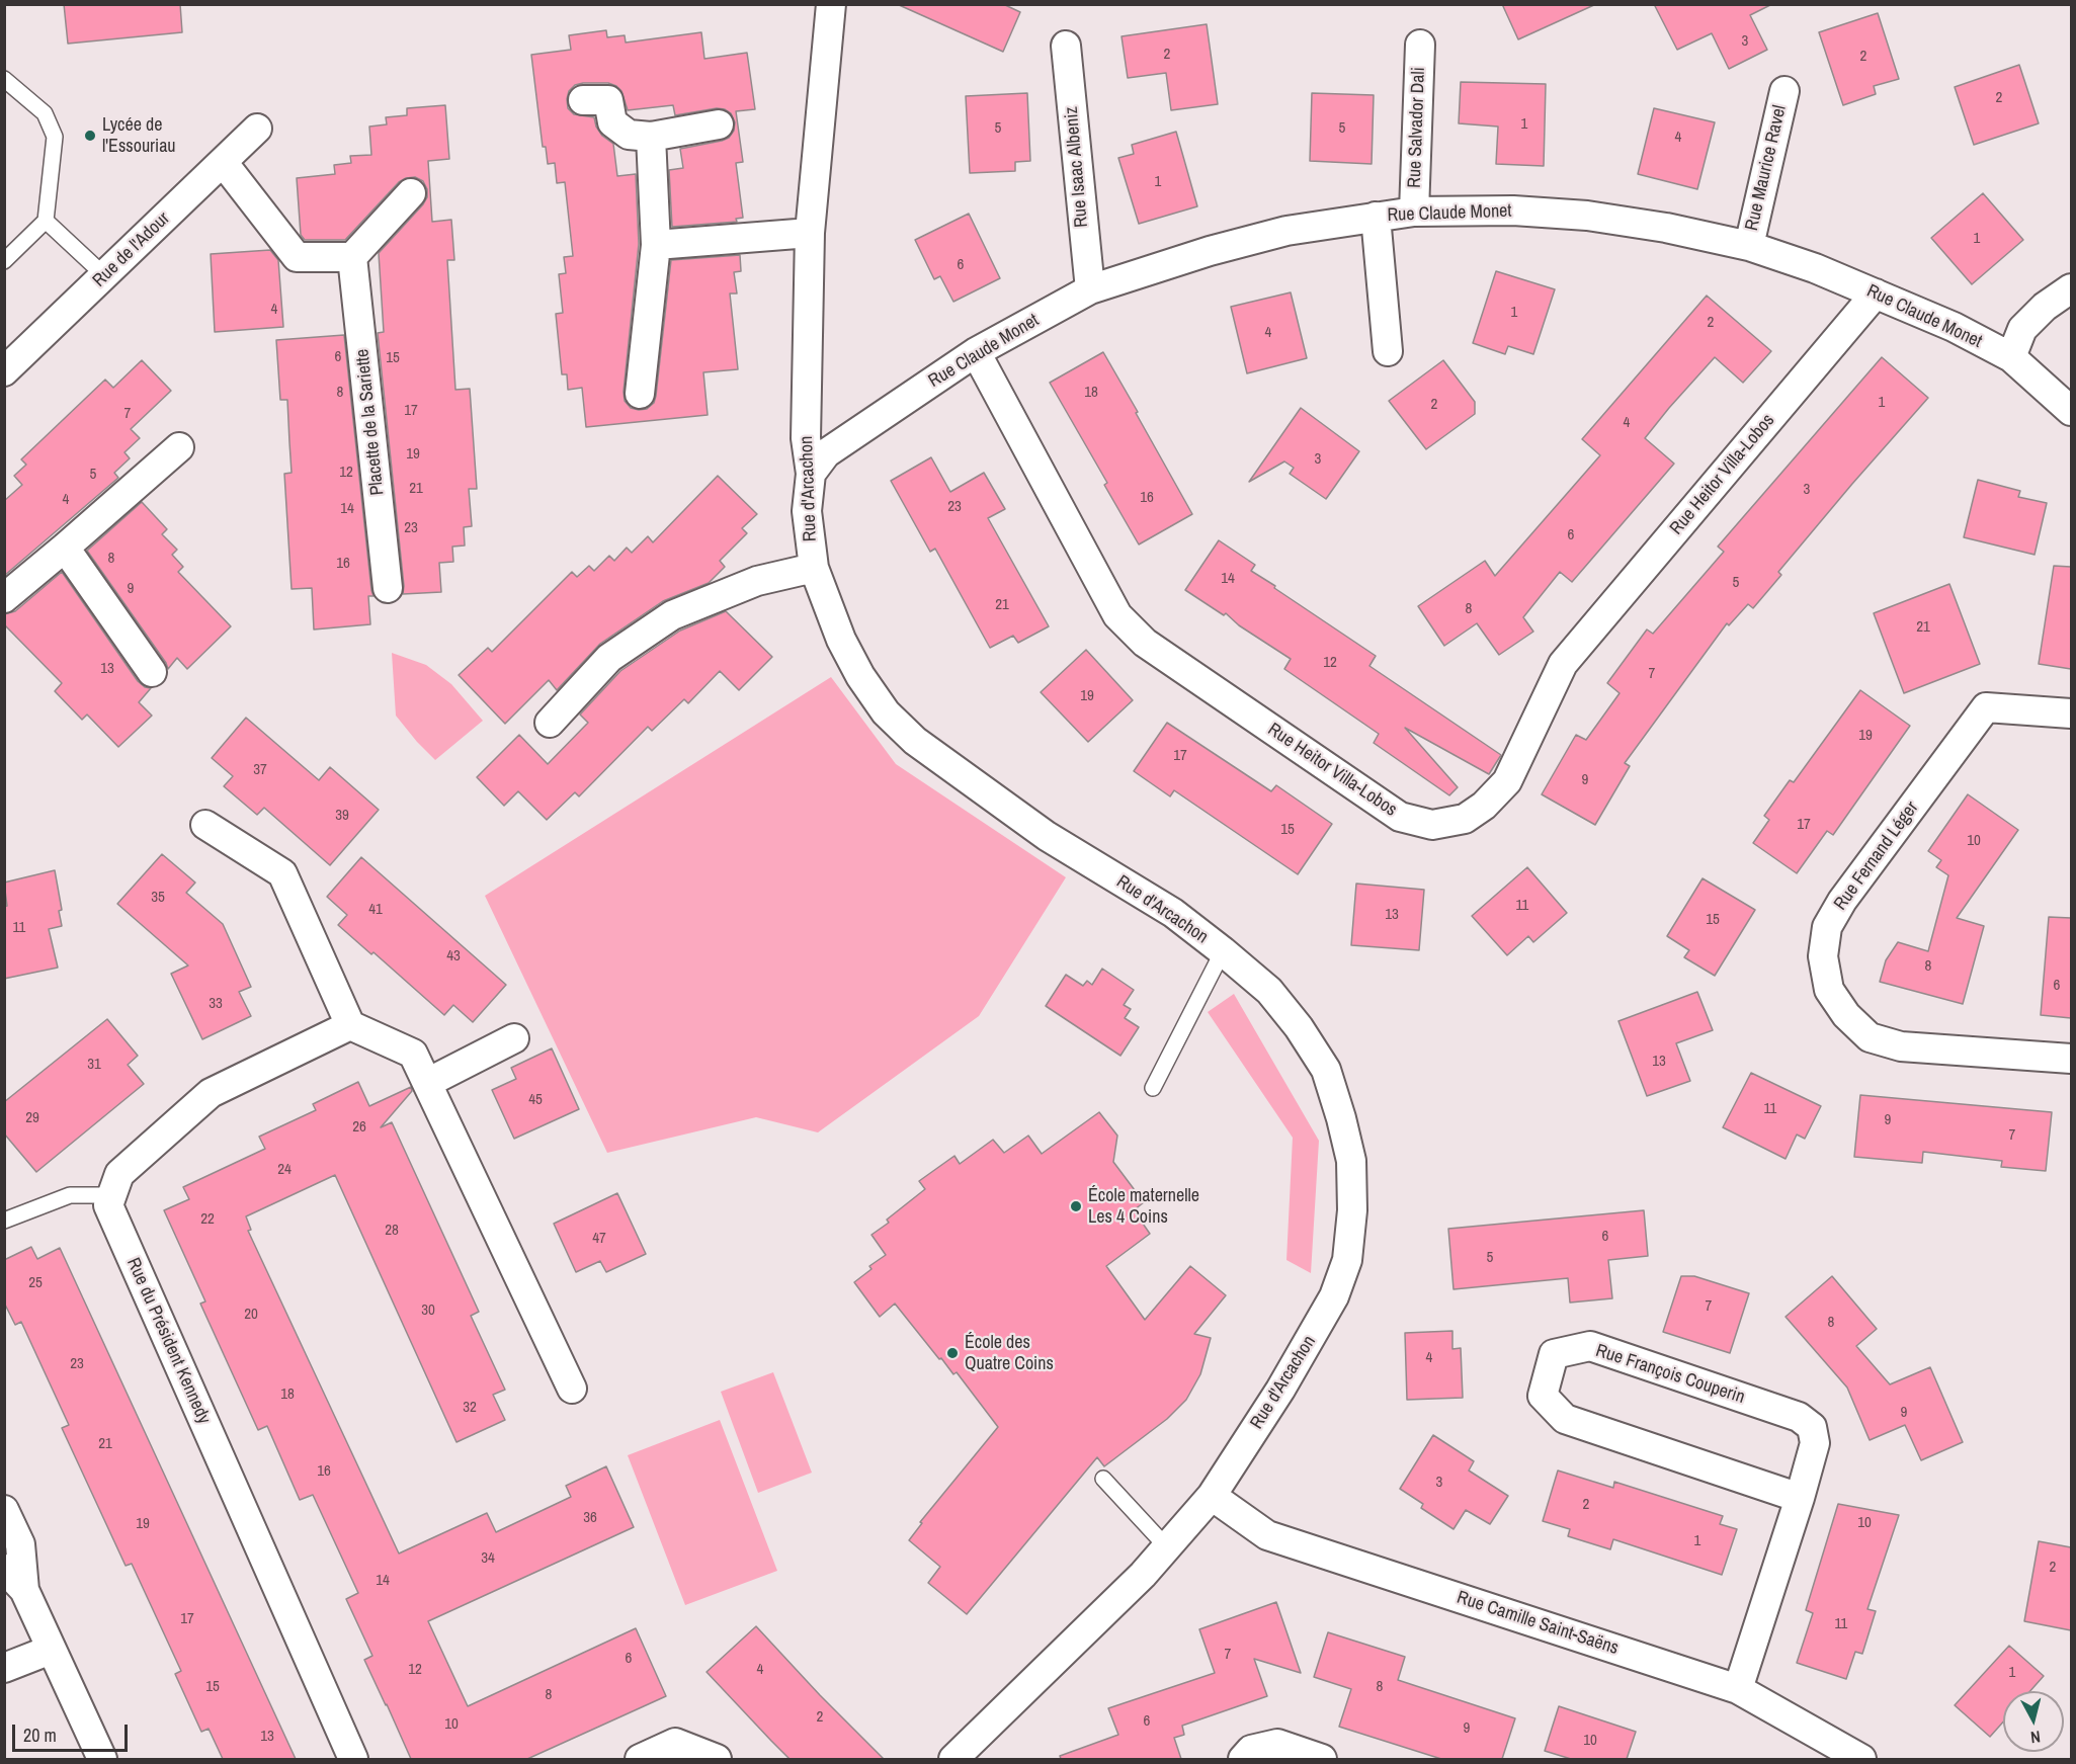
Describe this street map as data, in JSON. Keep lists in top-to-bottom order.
{
  "streets": {
    "street": [
      "Rue Salvador Dali",
      "Rue Isaac Albeniz",
      "Rue Maurice Ravel",
      "Rue Claude Monet",
      "Rue de l'Adour",
      "Placette de la Sariette",
      "Rue Heitor Villa-Lobos",
      "Rue d'Arcachon",
      "Rue Fernand Léger",
      "Rue du Président Kennedy",
      "Rue François Couperin",
      "Rue Camille Saint-Saëns"
    ]
  },
  "crossings": [
    ["Rue Salvador Dali", "Rue Claude Monet"],
    ["Rue Isaac Albeniz", "Rue Claude Monet"],
    ["Rue Maurice Ravel", "Rue Claude Monet"],
    ["Rue Claude Monet", "Rue Heitor Villa-Lobos"],
    ["Rue Claude Monet", "Rue d'Arcachon"],
    ["Rue d'Arcachon", "Rue Camille Saint-Saëns"],
    ["Rue François Couperin", "Rue Camille Saint-Saëns"]
  ],
  "places": ["Lycée de l'Essouriau", "École maternelle Les 4 Coins", "École des Quatre Coins"],
  "house_numbers": [
    "3",
    "2",
    "2",
    "2",
    "1",
    "5",
    "5",
    "4",
    "1",
    "1",
    "6",
    "4",
    "1",
    "2",
    "4",
    "6",
    "15",
    "8",
    "18",
    "1",
    "2",
    "17",
    "7",
    "4",
    "19",
    "3",
    "12",
    "5",
    "21",
    "3",
    "16",
    "4",
    "23",
    "14",
    "23",
    "6",
    "8",
    "16",
    "14",
    "5",
    "9",
    "21",
    "8",
    "21",
    "12",
    "13",
    "7",
    "19",
    "19",
    "17",
    "37",
    "9",
    "39",
    "17",
    "15",
    "10",
    "35",
    "11",
    "41",
    "13",
    "15",
    "11",
    "43",
    "8",
    "6",
    "33",
    "13",
    "31",
    "45",
    "11",
    "29",
    "9",
    "26",
    "7",
    "24",
    "22",
    "28",
    "6",
    "47",
    "5",
    "25",
    "7",
    "30",
    "20",
    "8",
    "4",
    "23",
    "18",
    "32",
    "9",
    "21",
    "16",
    "3",
    "2",
    "36",
    "10",
    "19",
    "1",
    "34",
    "2",
    "14",
    "17",
    "11",
    "7",
    "6",
    "12",
    "4",
    "1",
    "15",
    "8",
    "8",
    "2",
    "6",
    "10",
    "9",
    "13",
    "10"
  ],
  "scale_bar": "20 m",
  "north": "bottom"
}
